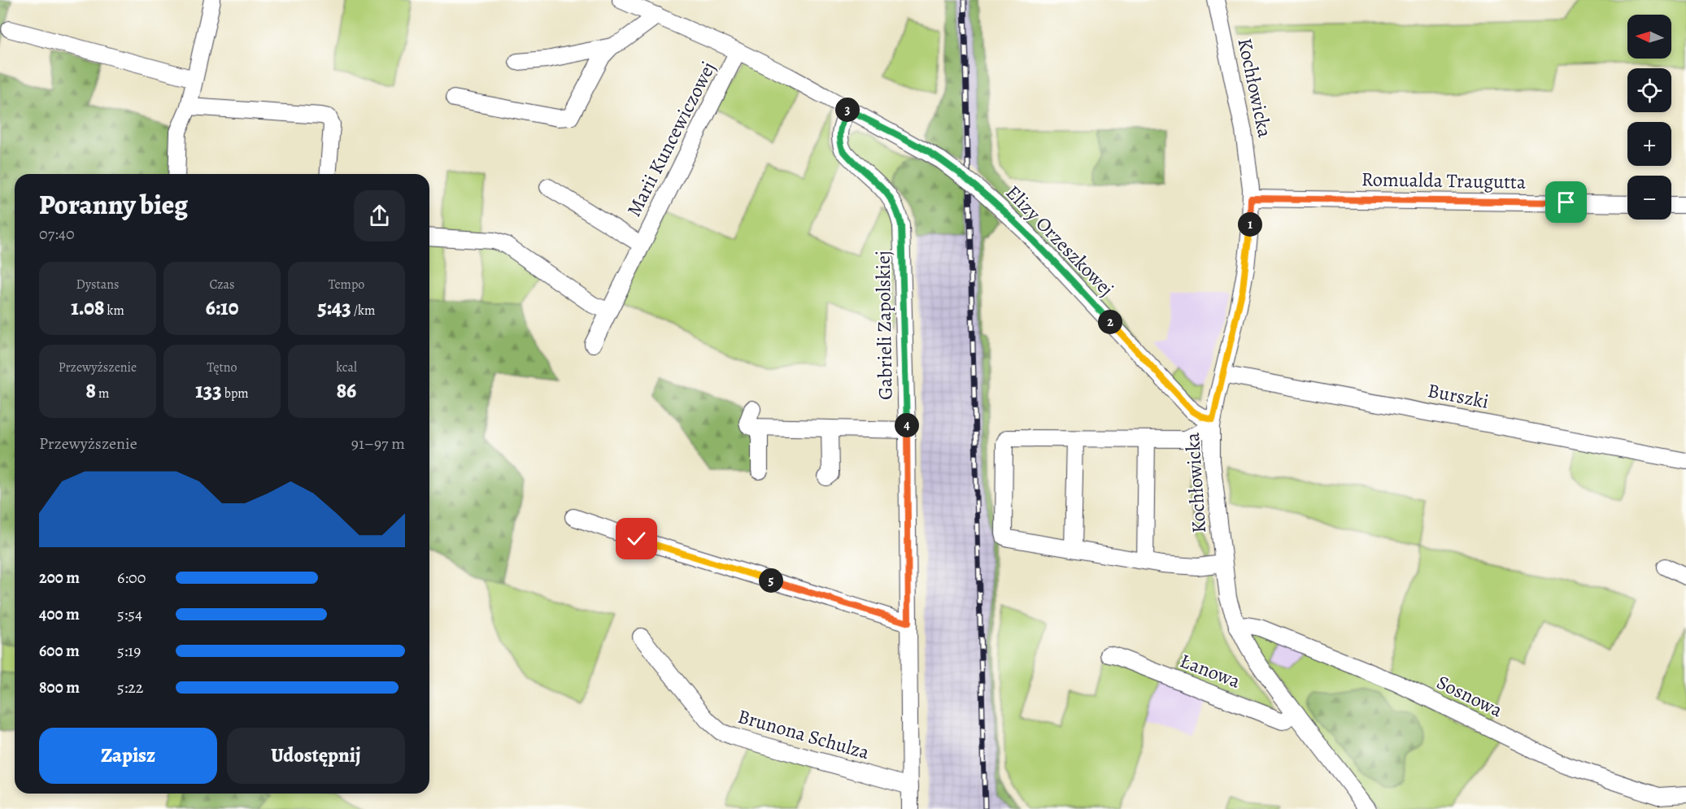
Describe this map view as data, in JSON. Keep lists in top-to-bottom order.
{
  "streets": {
    "street": [
      "Kochłowicka",
      "Marii Kuncewiczowej",
      "Romualda Traugutta",
      "Elizy Orzeszkowej",
      "Gabrieli Zapolskiej",
      "Burszki",
      "Łanowa",
      "Sosnowa",
      "Brunona Schulza"
    ]
  },
  "crossings": [
    ["Kochłowicka", "Romualda Traugutta"],
    ["Kochłowicka", "Elizy Orzeszkowej"],
    ["Kochłowicka", "Burszki"],
    ["Kochłowicka", "Łanowa"],
    ["Kochłowicka", "Sosnowa"],
    ["Marii Kuncewiczowej", "Elizy Orzeszkowej"],
    ["Elizy Orzeszkowej", "Gabrieli Zapolskiej"],
    ["Gabrieli Zapolskiej", "Brunona Schulza"]
  ],
  "north": "left",
  "page": {
    "map_buttons": ["+", "−"],
    "pins": [
      "3",
      "1",
      "2",
      "4",
      "5"
    ],
    "heading": ["Poranny bieg", "07:40"],
    "stats": [
      ["Dystans", "1.08 km"],
      ["Czas", "6:10"],
      ["Tempo", "5:43 /km"],
      ["Przewyższenie", "8 m"],
      ["Tętno", "133 bpm"],
      ["kcal", "86"]
    ],
    "chart": ["Przewyższenie", "91–97 m"],
    "list": [
      {
        "name": "200 m",
        "note": "6:00"
      },
      {
        "name": "400 m",
        "note": "5:54"
      },
      {
        "name": "600 m",
        "note": "5:19"
      },
      {
        "name": "800 m",
        "note": "5:22"
      }
    ],
    "buttons": ["Zapisz", "Udostępnij"]
  }
}
